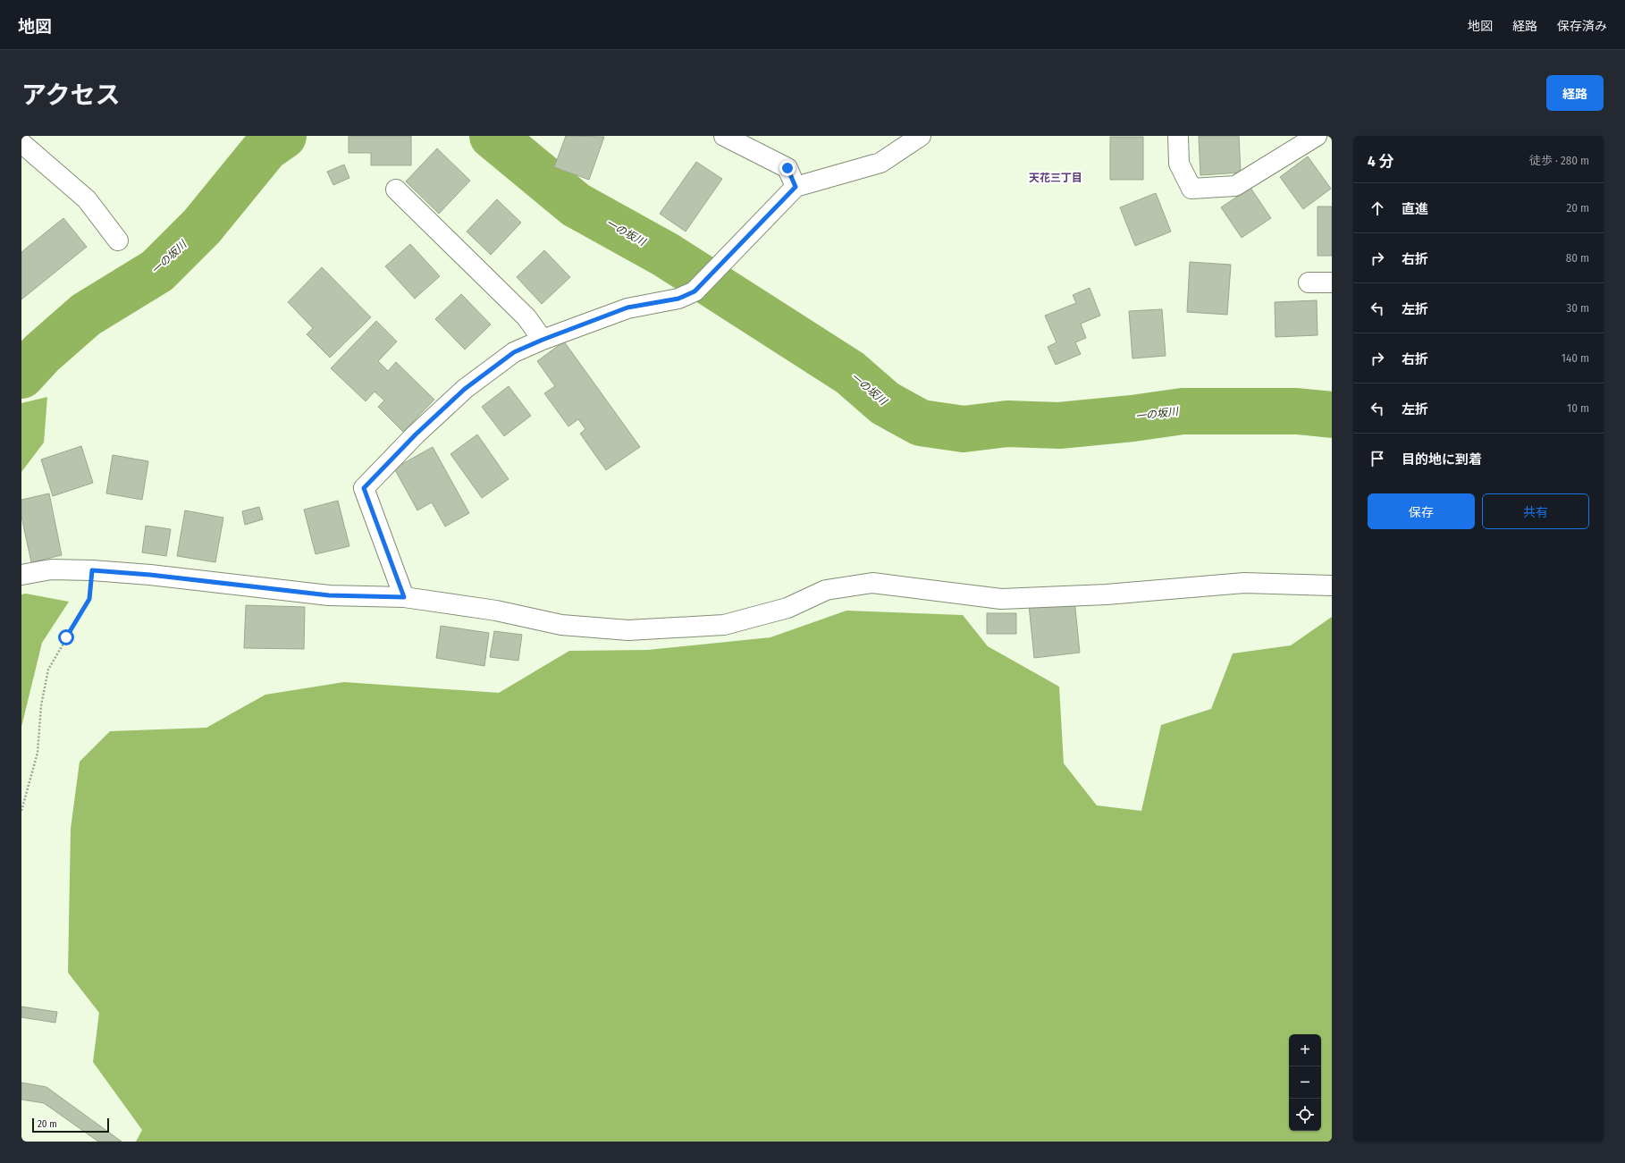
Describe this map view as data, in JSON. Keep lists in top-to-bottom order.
{
  "districts": ["天花三丁目"],
  "water": ["一の坂川"],
  "scale_bar": "20 m",
  "page": {
    "header": "地図",
    "nav": ["地図", "経路", "保存済み"],
    "title": "アクセス",
    "buttons": [
      "経路",
      ["保存", "共有"]
    ],
    "heading": ["4 分", "徒歩 · 280 m"],
    "list": [
      ["直進", "20 m"],
      ["右折", "80 m"],
      ["左折", "30 m"],
      ["右折", "140 m"],
      ["左折", "10 m"],
      "目的地に到着"
    ],
    "map_buttons": ["+", "−"],
    "scale": "20 m"
  }
}
